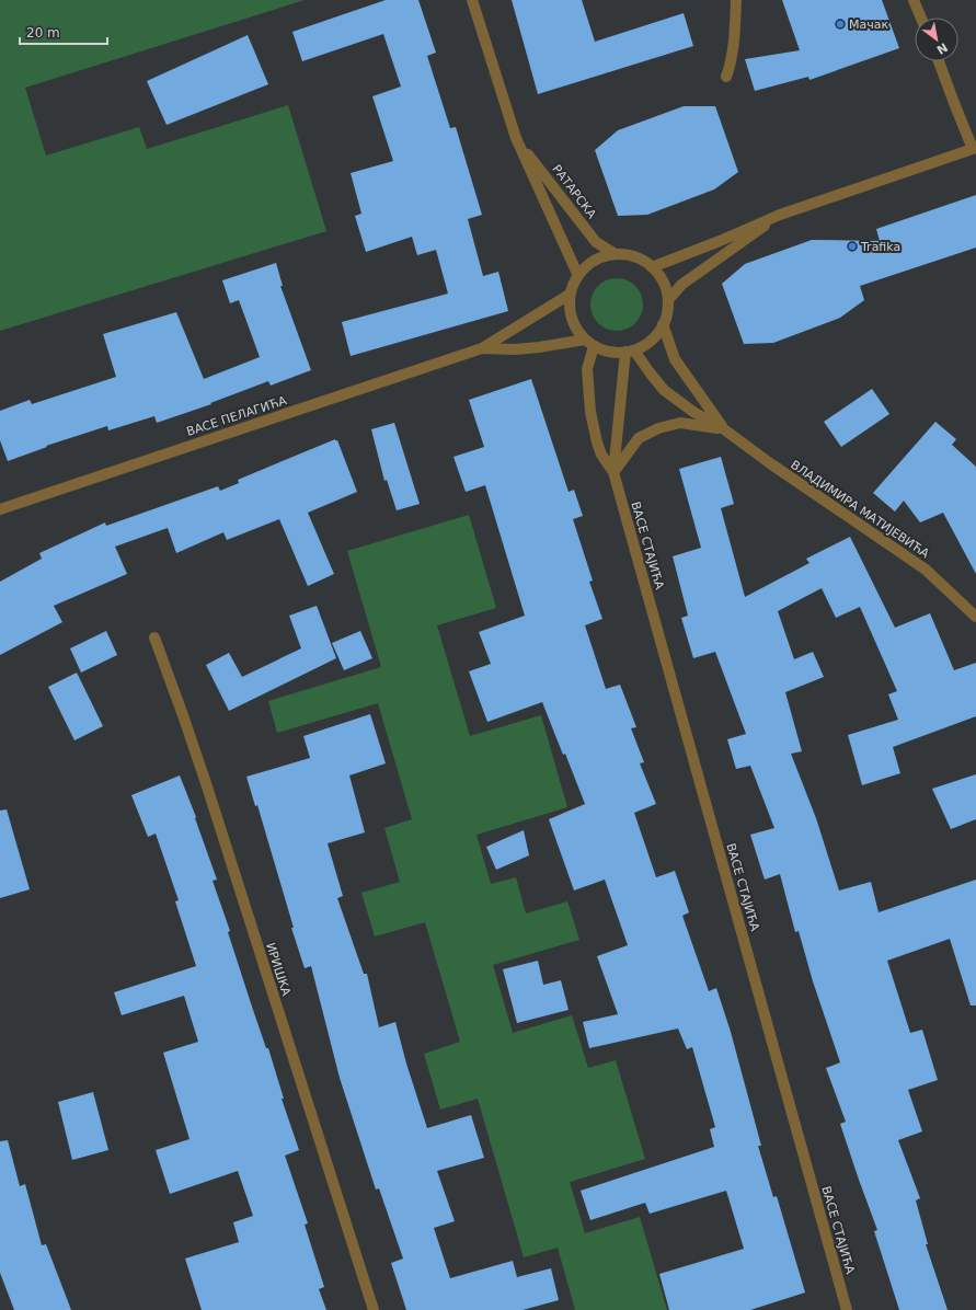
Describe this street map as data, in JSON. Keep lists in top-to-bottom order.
{
  "streets": {
    "street": [
      "РАТАРСКА",
      "ВАСЕ ПЕЛАГИЋА",
      "ВЛАДИМИРА МАТИЈЕВИЋА",
      "ВАСЕ СТАЈИЋА",
      "ИРИШКА"
    ]
  },
  "crossings": [
    ["РАТАРСКА", "ВАСЕ ПЕЛАГИЋА"],
    ["РАТАРСКА", "ВЛАДИМИРА МАТИЈЕВИЋА"],
    ["РАТАРСКА", "ВАСЕ СТАЈИЋА"],
    ["ВАСЕ ПЕЛАГИЋА", "ВЛАДИМИРА МАТИЈЕВИЋА"],
    ["ВАСЕ ПЕЛАГИЋА", "ВАСЕ СТАЈИЋА"],
    ["ВЛАДИМИРА МАТИЈЕВИЋА", "ВАСЕ СТАЈИЋА"]
  ],
  "places": ["Мачак", "Trafika"],
  "scale_bar": "20 m",
  "north": "bottom right"
}
